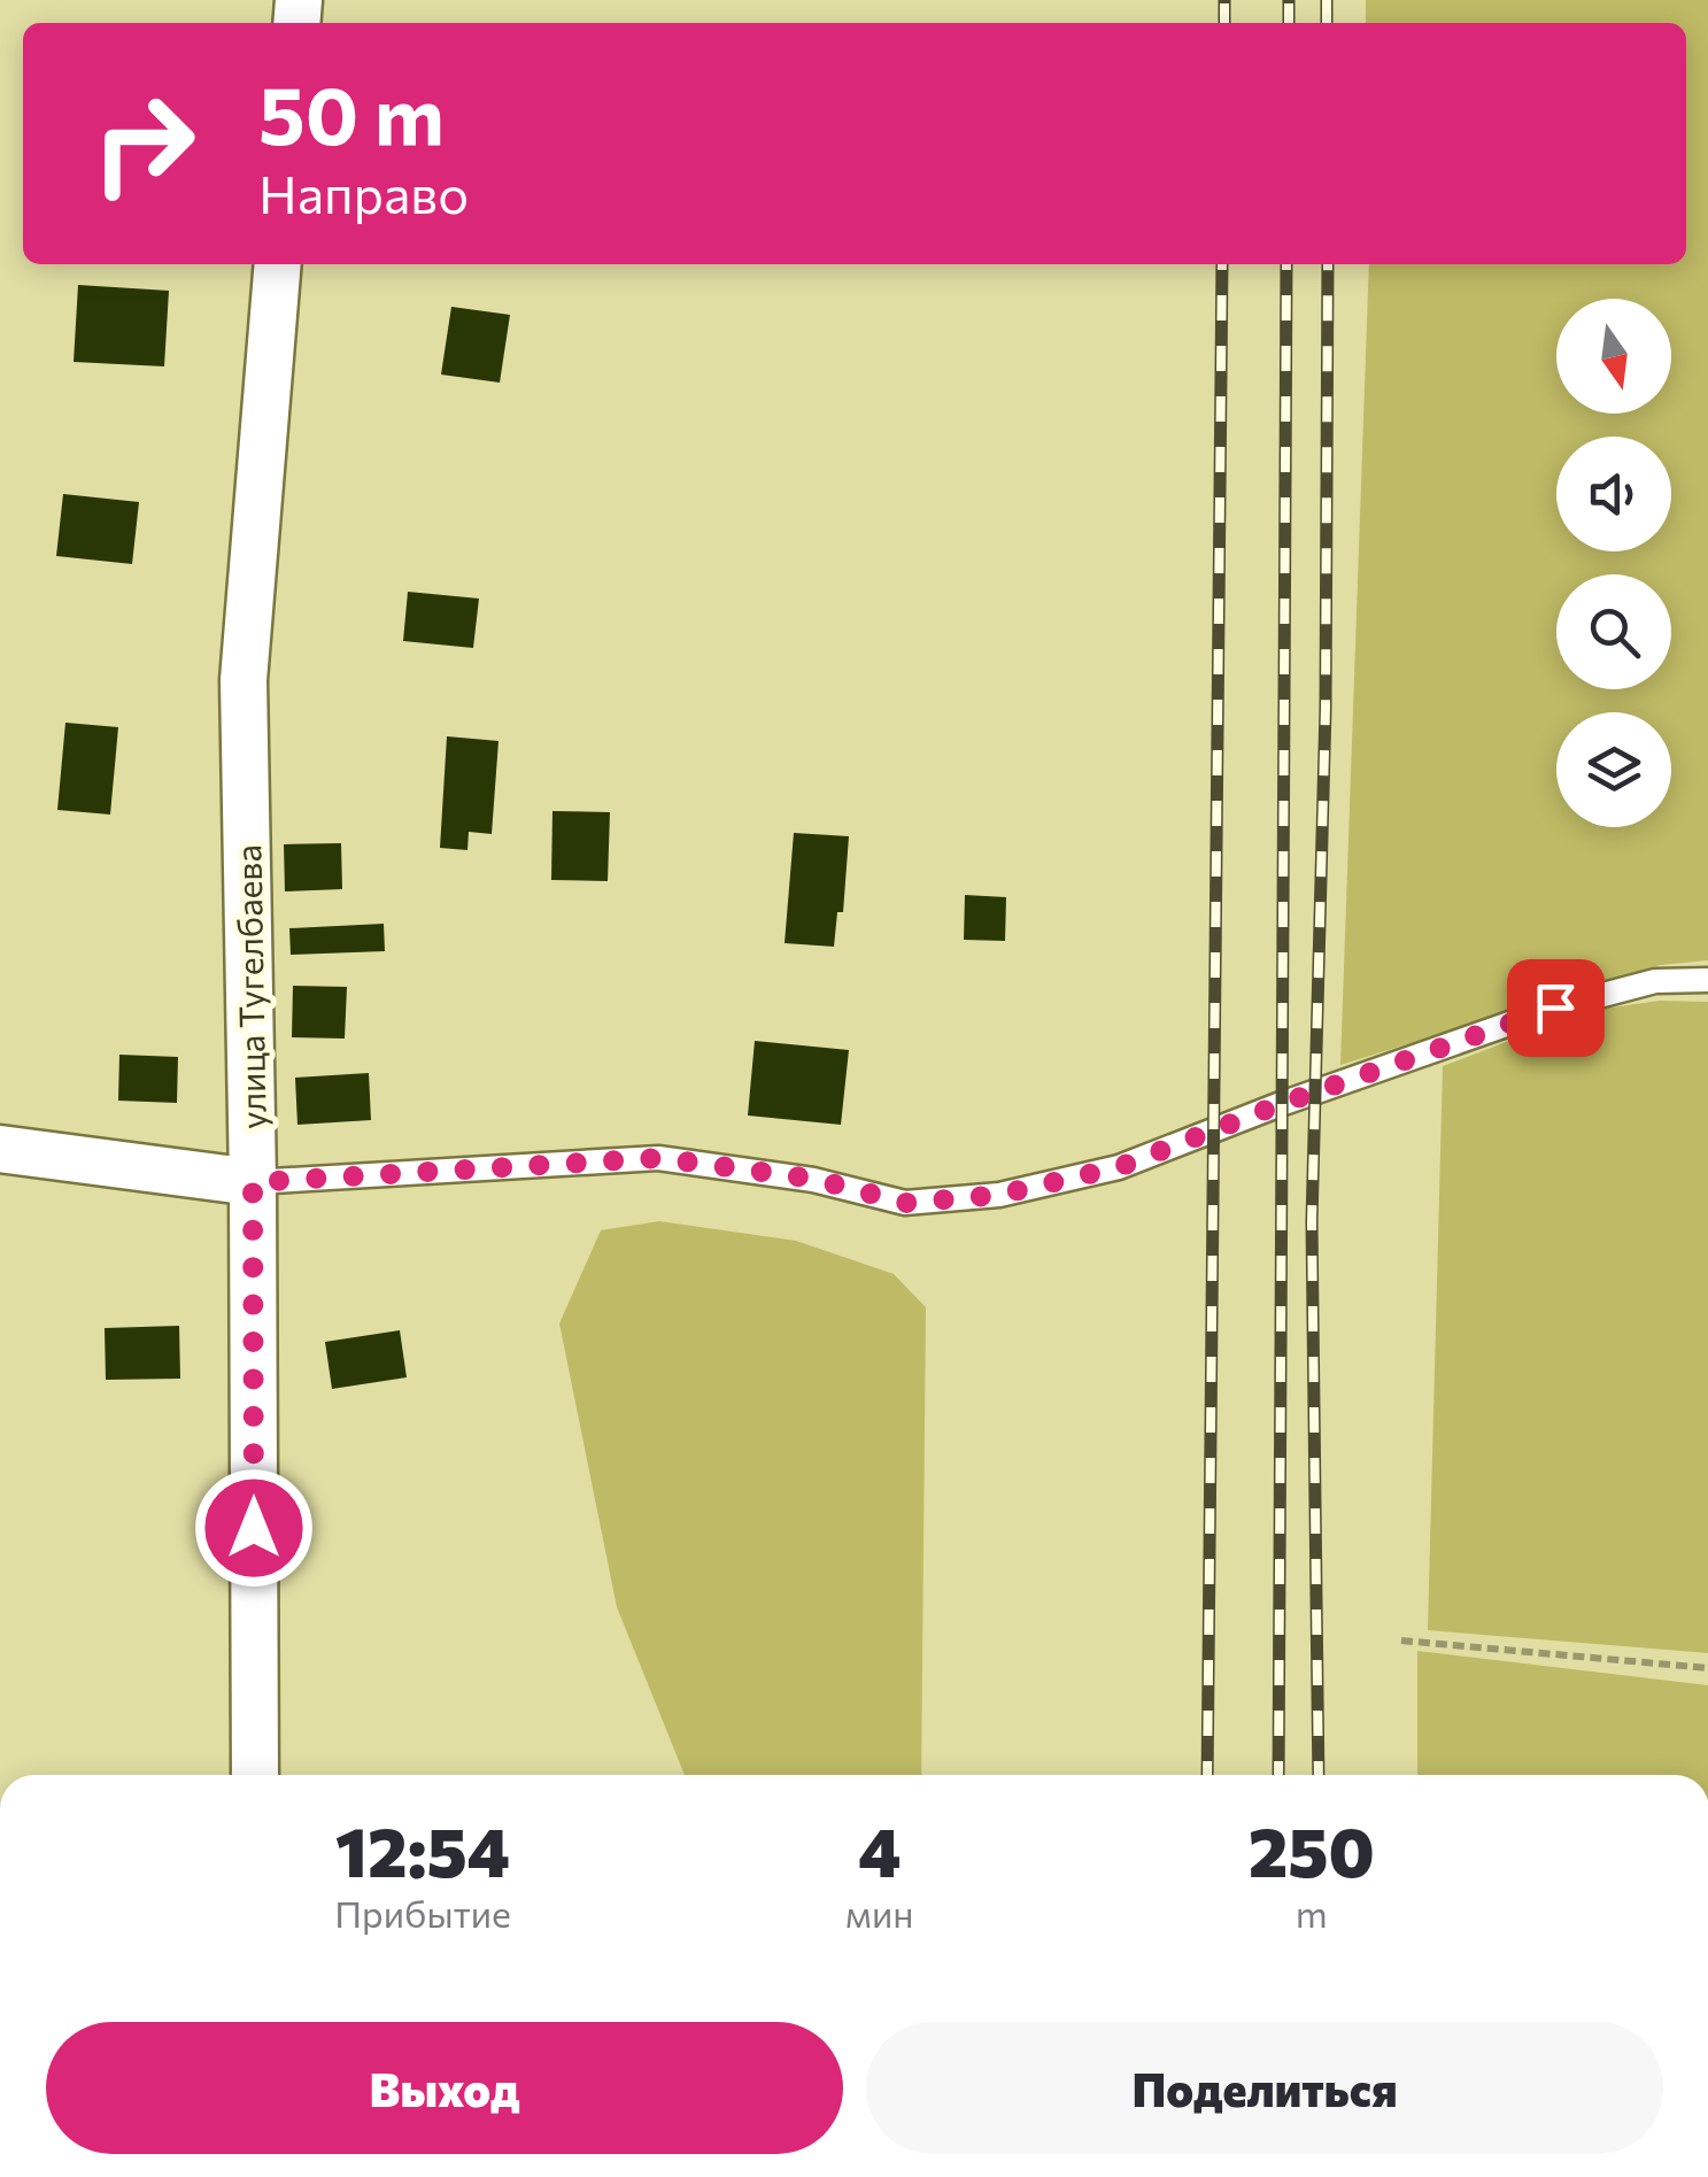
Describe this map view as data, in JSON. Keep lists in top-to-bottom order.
{
  "streets": {
    "street": ["улица Тугелбаева"]
  },
  "north": "bottom",
  "page": {
    "turn": ["50 m", "Направо"],
    "eta": [
      "12:54",
      "Прибытие",
      "4",
      "мин",
      "250",
      "m"
    ],
    "buttons": ["Выход", "Поделиться"]
  }
}
